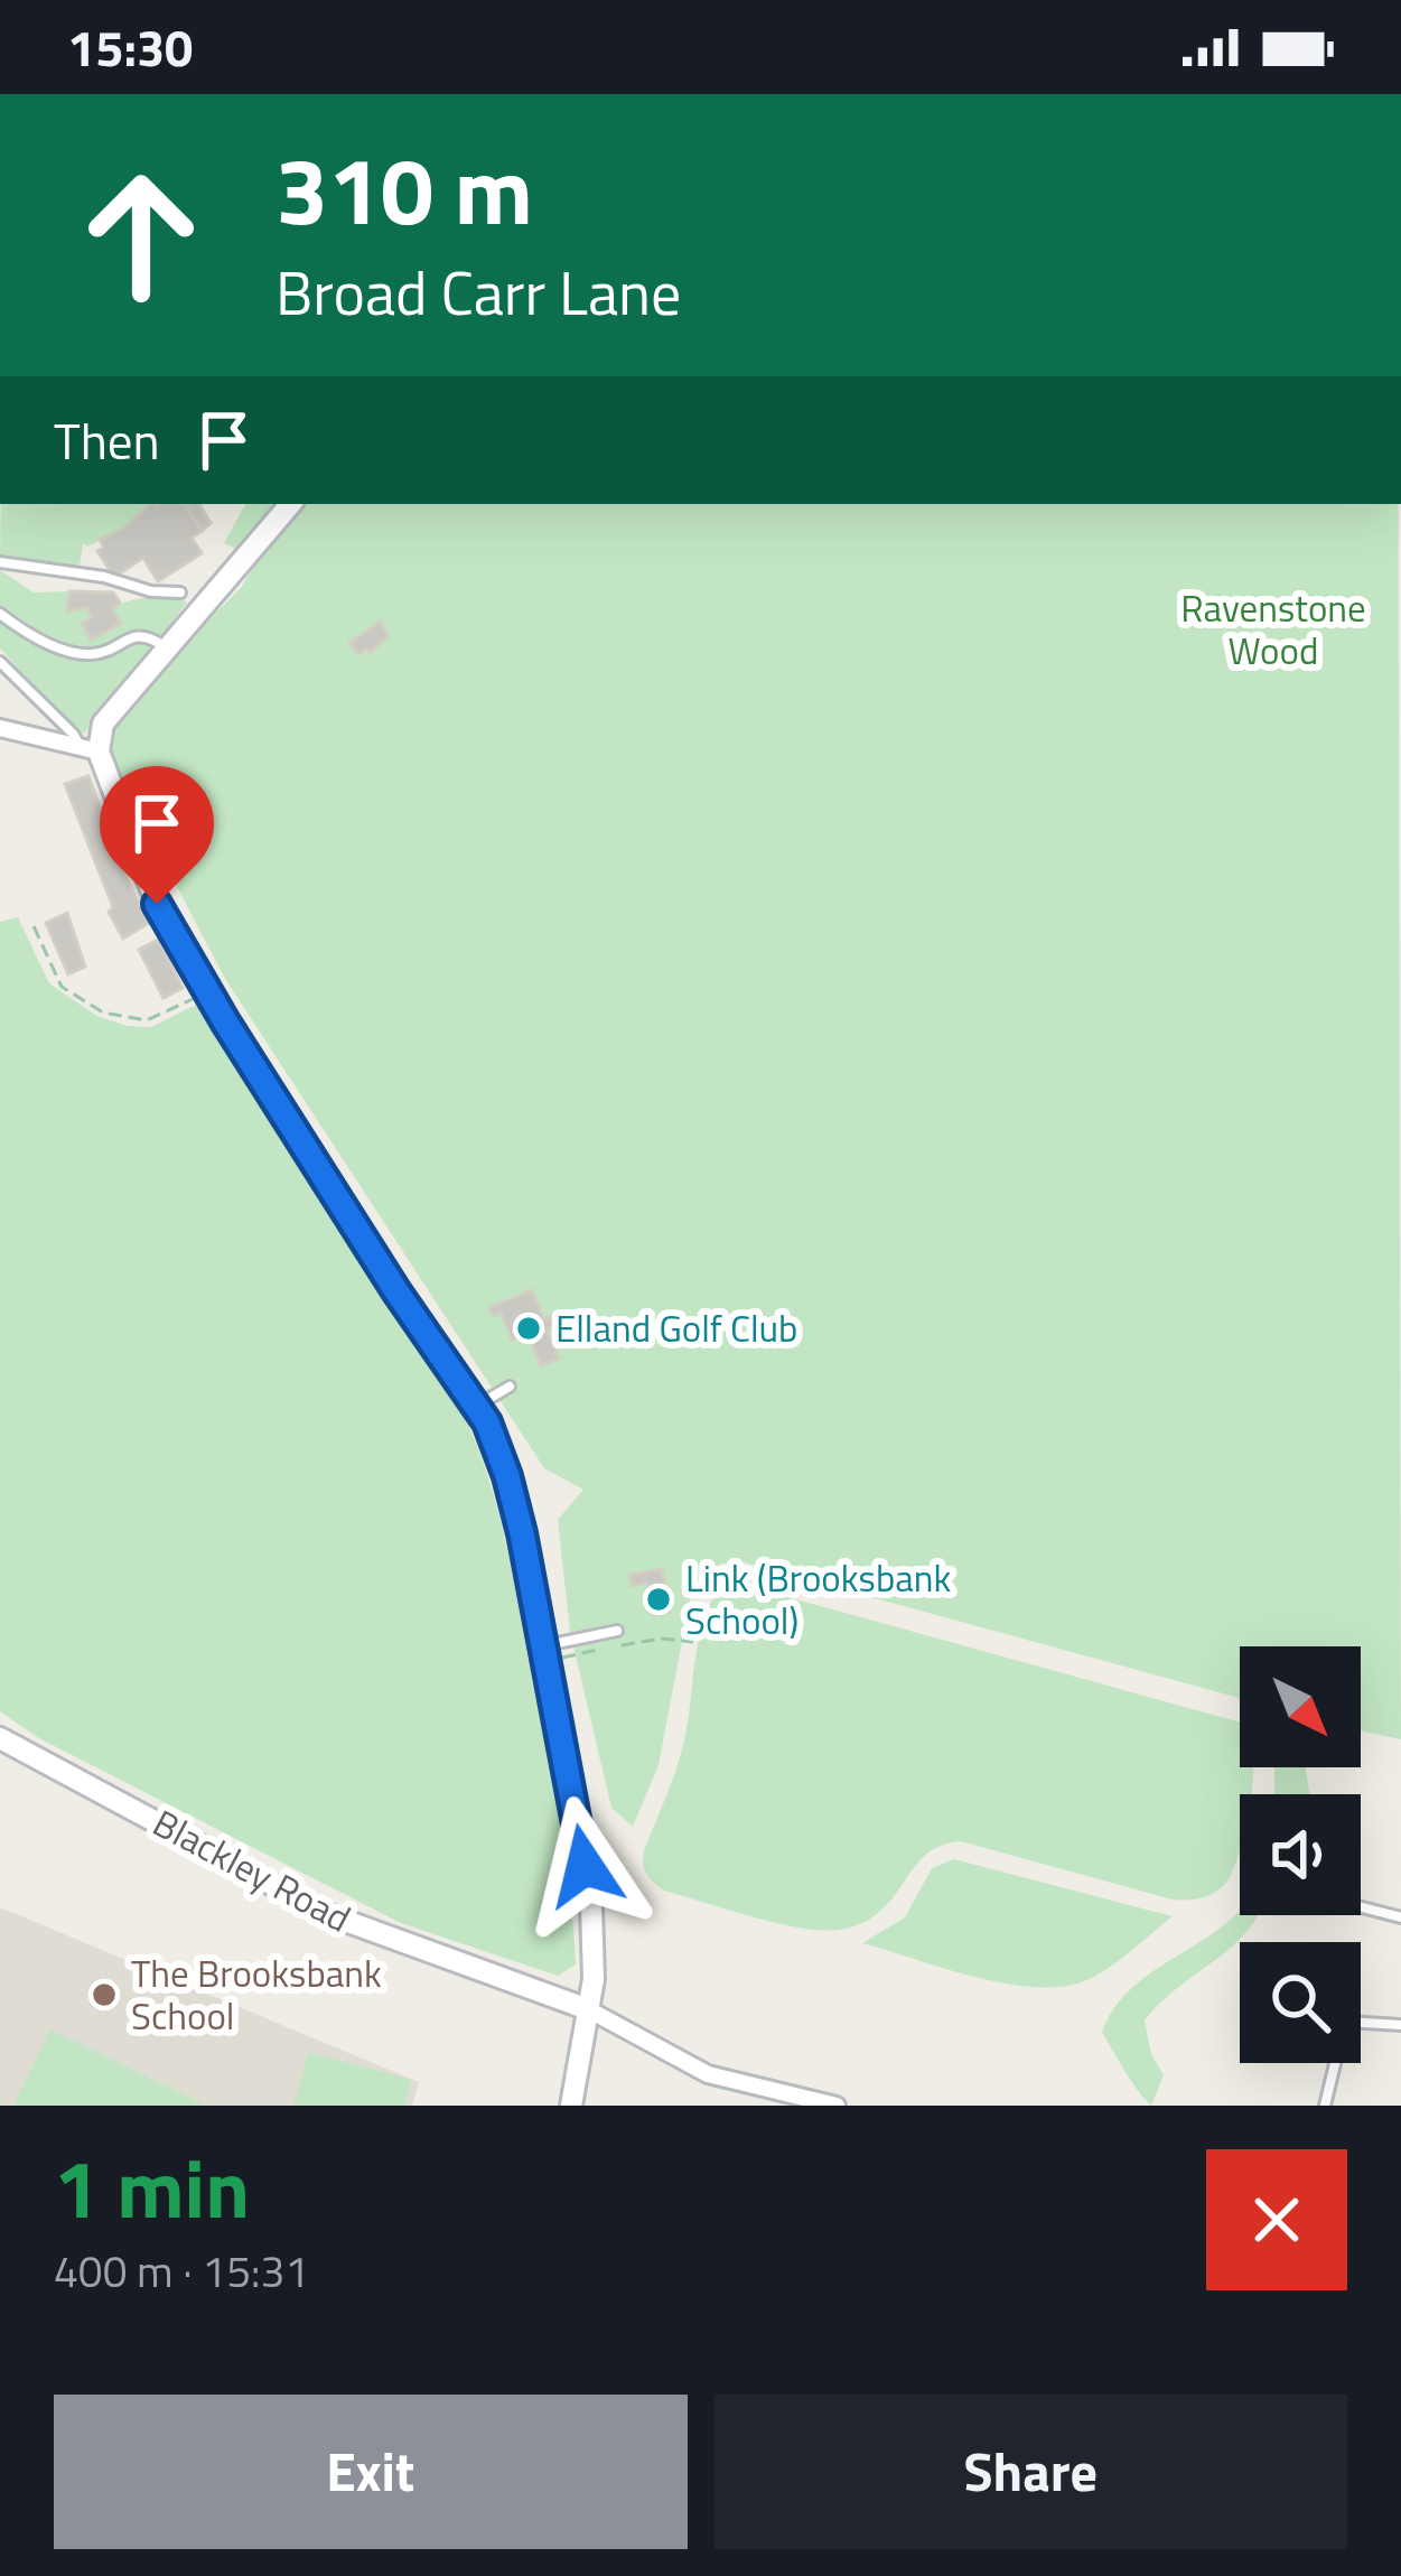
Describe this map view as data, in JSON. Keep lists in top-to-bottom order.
{
  "streets": {
    "street": ["Blackley Road"]
  },
  "parks": ["Ravenstone Wood"],
  "places": ["Elland Golf Club", "Link (Brooksbank School)", "The Brooksbank School"],
  "north": "bottom right",
  "page": {
    "status": "15:30",
    "turn": ["310 m", "Broad Carr Lane"],
    "then": "Then",
    "heading": ["1 min", "400 m · 15:31"],
    "buttons": ["Exit", "Share"]
  }
}
